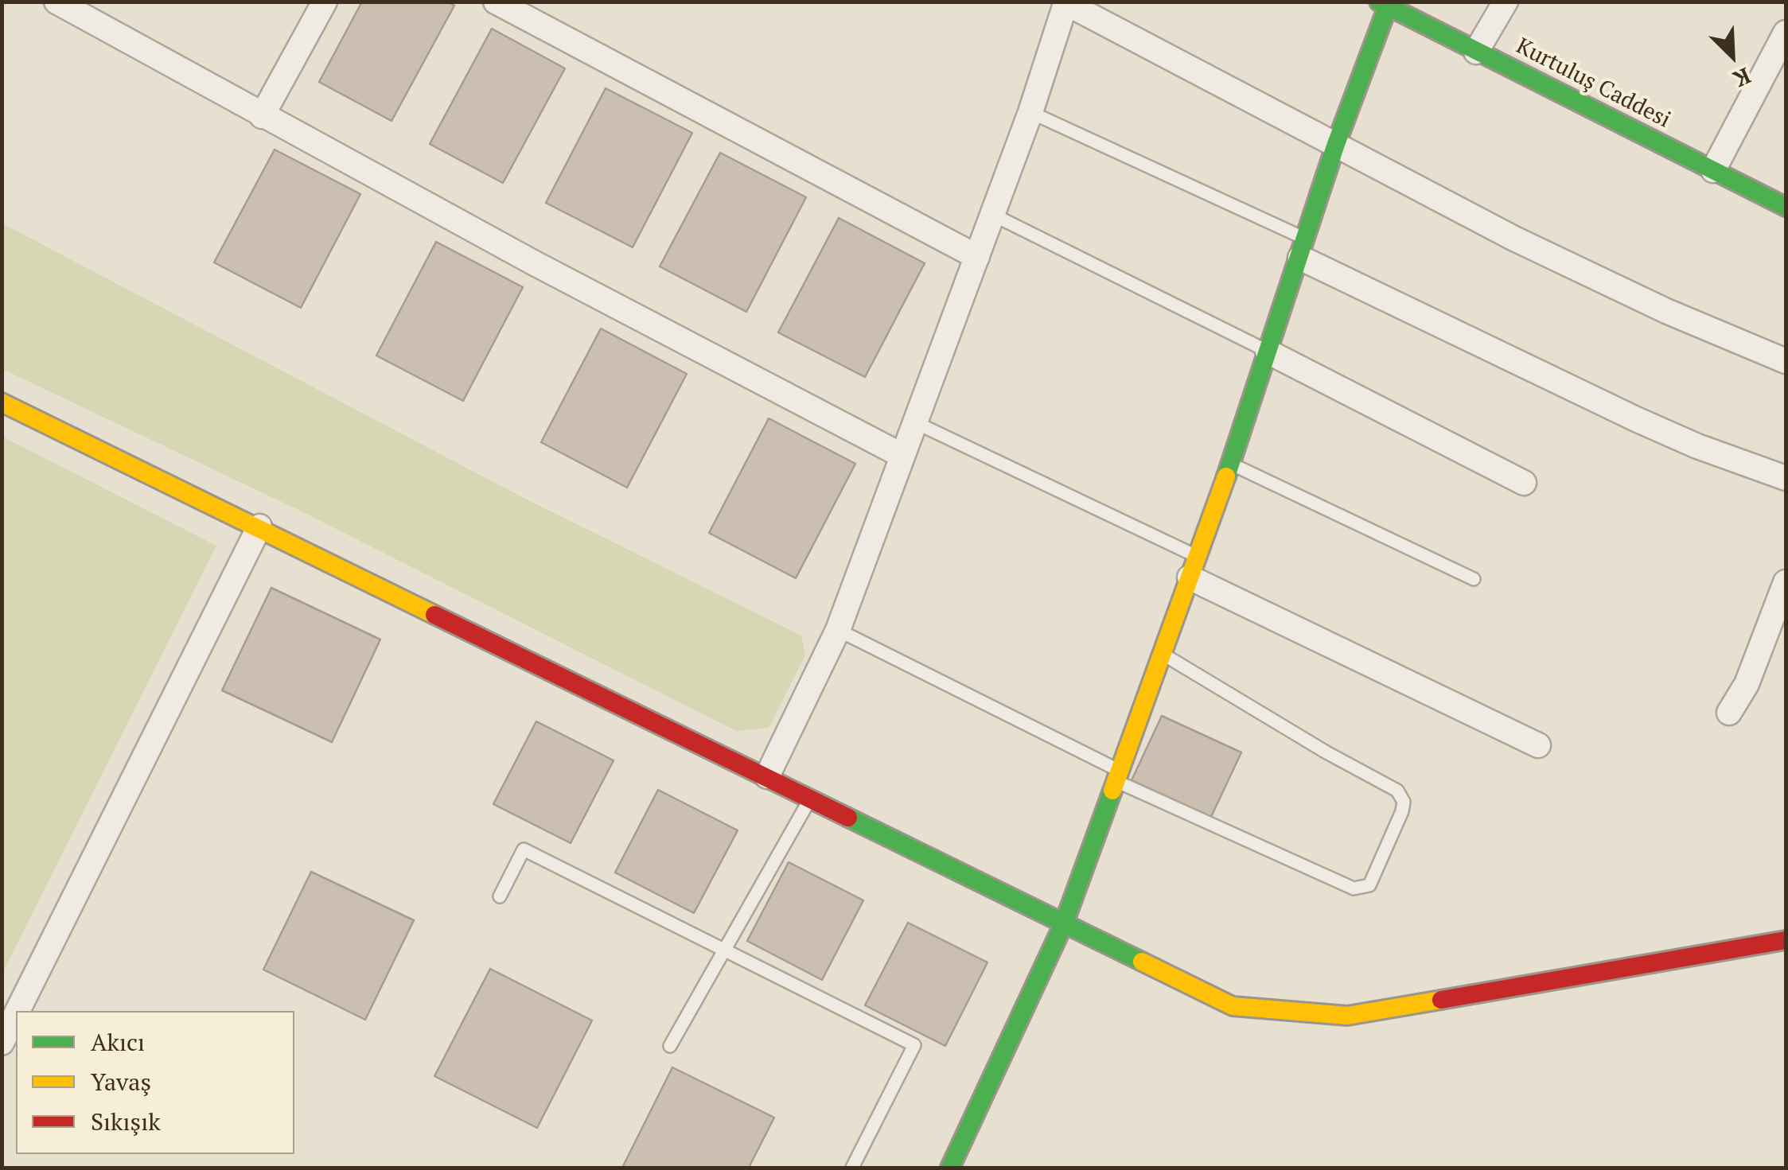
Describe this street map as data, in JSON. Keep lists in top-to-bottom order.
{
  "streets": {
    "street": ["Kurtuluş Caddesi"]
  },
  "legend": ["Akıcı", "Yavaş", "Sıkışık"],
  "north": "bottom right"
}
